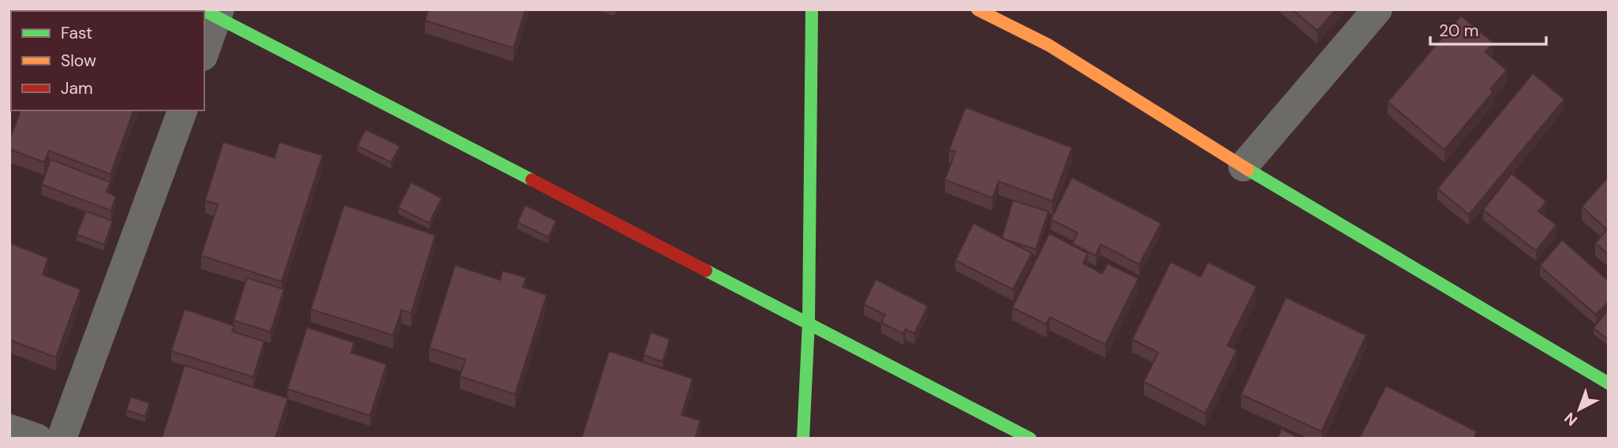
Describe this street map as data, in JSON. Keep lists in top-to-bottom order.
{
  "legend": ["Fast", "Slow", "Jam"],
  "scale_bar": "20 m",
  "north": "bottom left"
}
